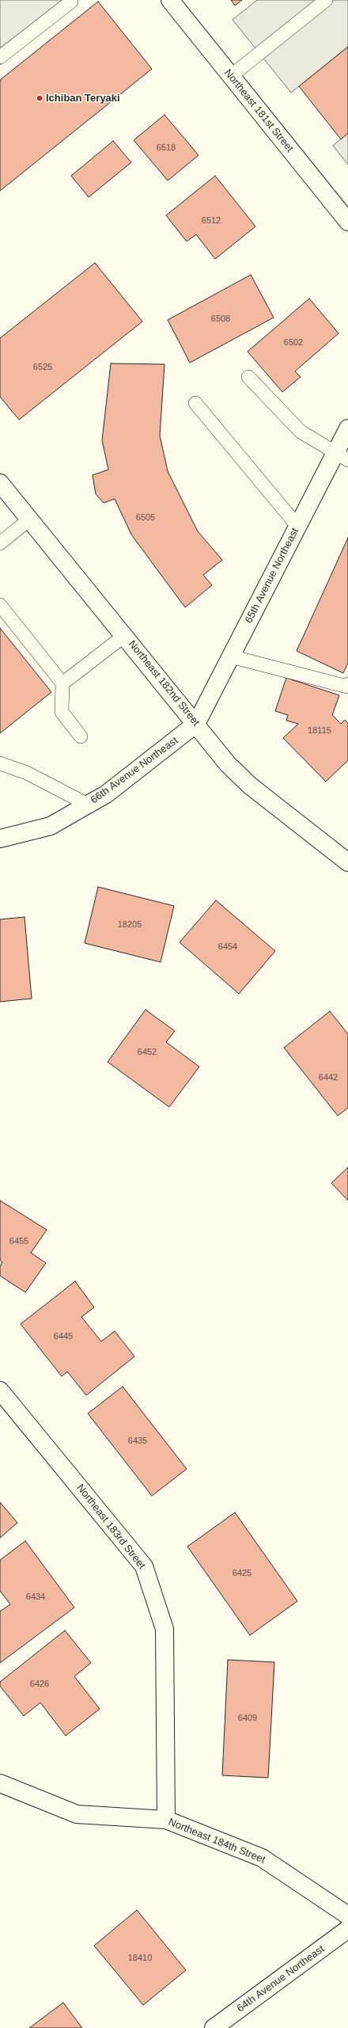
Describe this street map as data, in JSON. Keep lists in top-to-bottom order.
{
  "streets": {
    "street": [
      "Northeast 181st Street",
      "65th Avenue Northeast",
      "Northeast 182nd Street",
      "66th Avenue Northeast",
      "Northeast 183rd Street",
      "Northeast 184th Street",
      "64th Avenue Northeast"
    ]
  },
  "crossings": [
    ["65th Avenue Northeast", "Northeast 182nd Street"],
    ["65th Avenue Northeast", "66th Avenue Northeast"],
    ["Northeast 182nd Street", "66th Avenue Northeast"],
    ["Northeast 183rd Street", "Northeast 184th Street"]
  ],
  "places": ["Ichiban Teryaki"],
  "house_numbers": [
    "6518",
    "6512",
    "6508",
    "6502",
    "6525",
    "6505",
    "18115",
    "18205",
    "6454",
    "6452",
    "6442",
    "6455",
    "6445",
    "6435",
    "6425",
    "6434",
    "6426",
    "6409",
    "18410"
  ]
}
